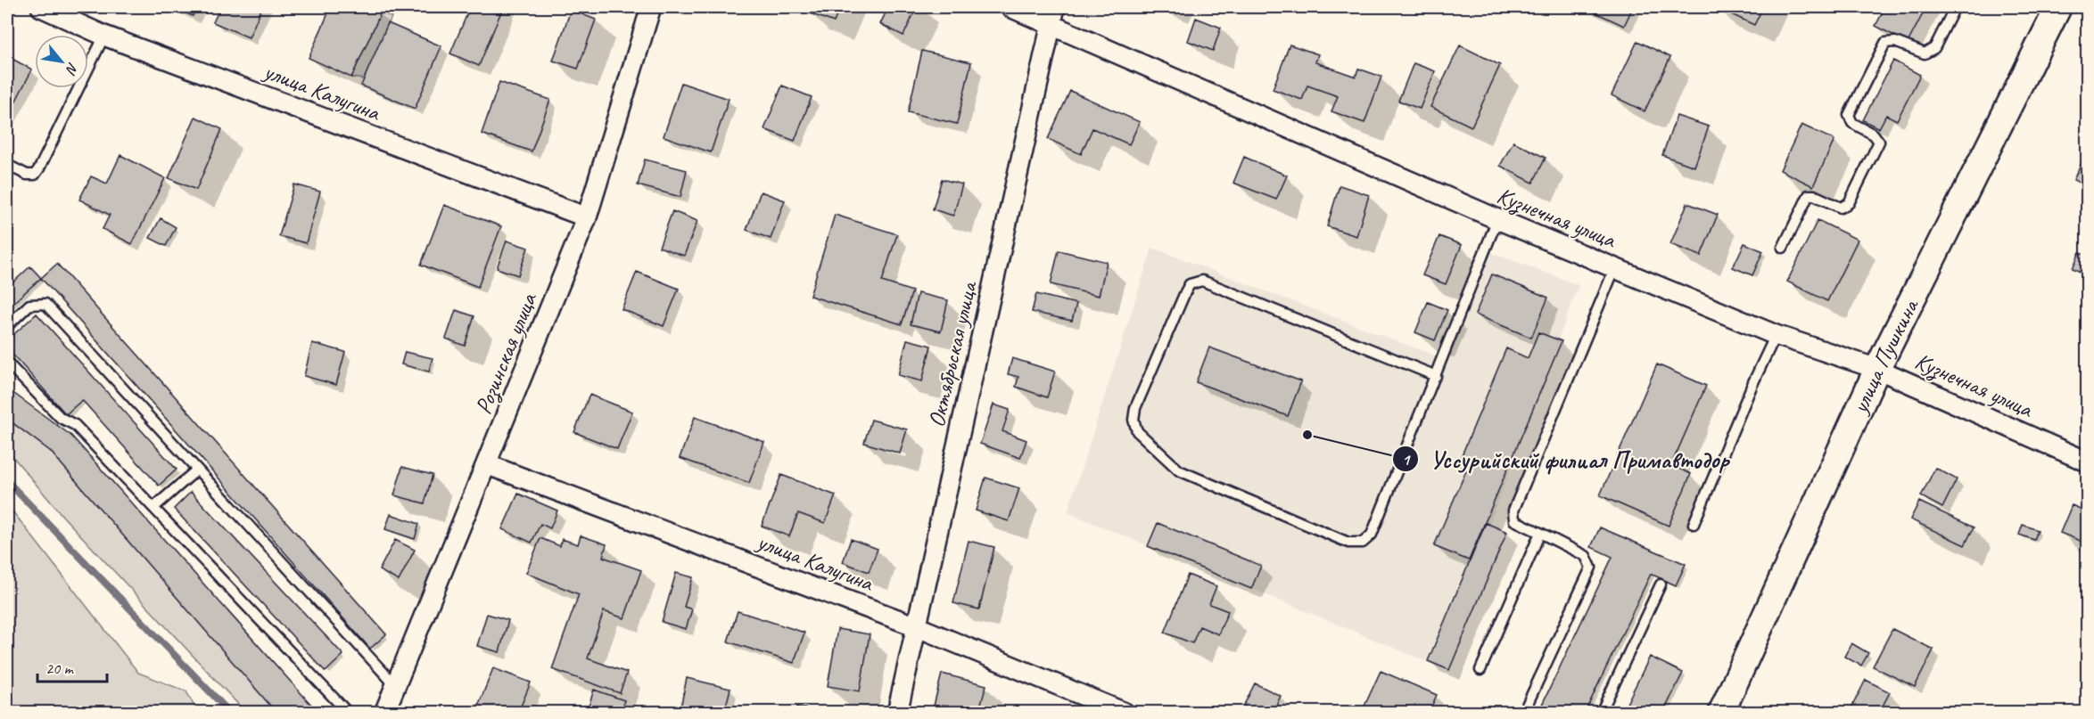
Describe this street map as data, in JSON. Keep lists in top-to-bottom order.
{
  "streets": {
    "main road": ["улица Пушкина"],
    "street": [
      "улица Калугина",
      "Кузнечная улица",
      "Розинская улица",
      "Октябрьская улица"
    ]
  },
  "crossings": [
    ["улица Калугина", "Розинская улица"],
    ["улица Калугина", "Октябрьская улица"],
    ["Кузнечная улица", "Октябрьская улица"],
    ["Кузнечная улица", "улица Пушкина"]
  ],
  "places": ["Уссурийский филиал Примавтодор"],
  "scale_bar": "20 m",
  "north": "bottom right"
}
